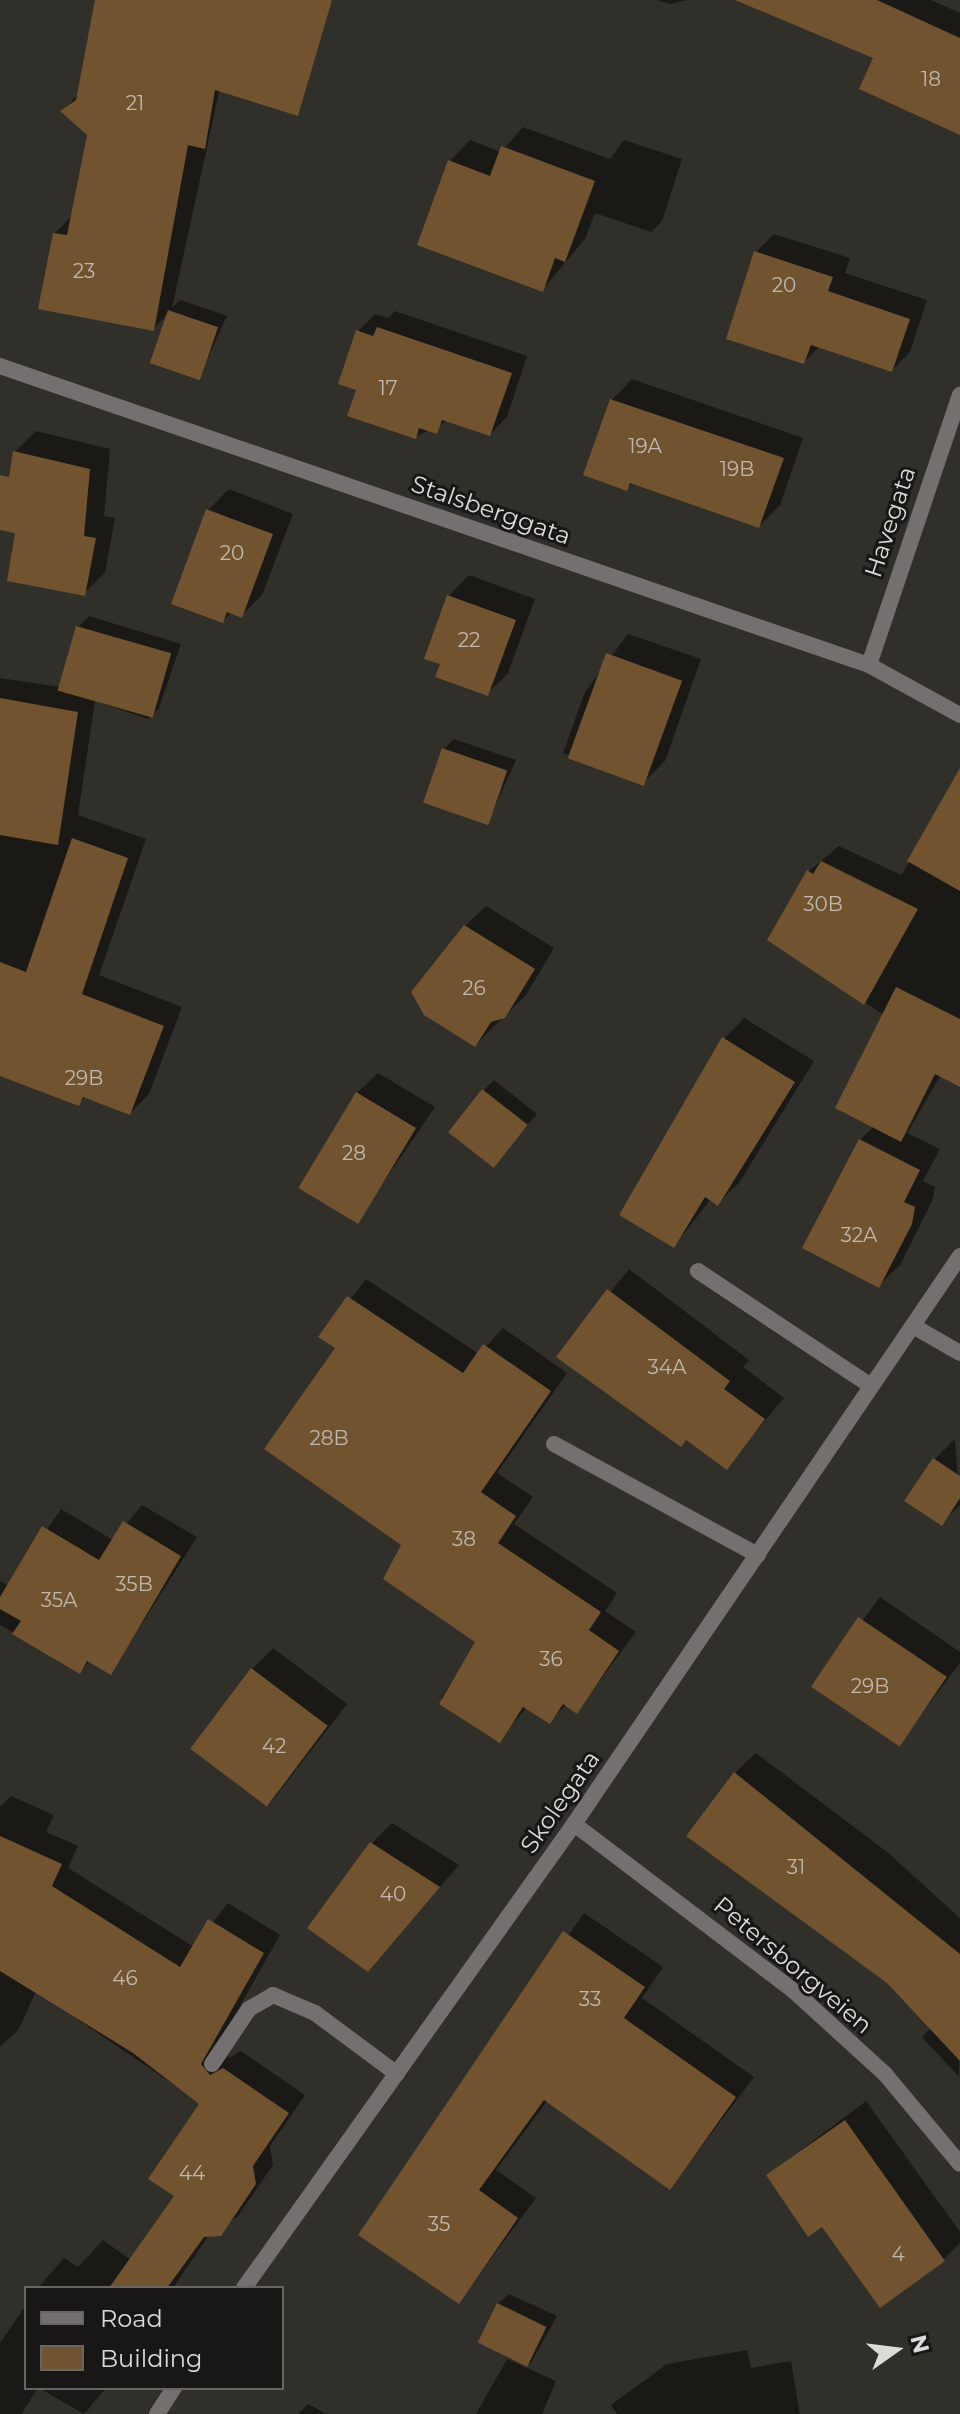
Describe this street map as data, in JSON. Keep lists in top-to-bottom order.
{
  "streets": {
    "street": [
      "Stalsberggata",
      "Havegata",
      "Skolegata",
      "Petersborgveien"
    ]
  },
  "crossings": [
    ["Stalsberggata", "Havegata"],
    ["Skolegata", "Petersborgveien"]
  ],
  "house_numbers": [
    "18",
    "21",
    "23",
    "20",
    "17",
    "19A",
    "19B",
    "20",
    "22",
    "30B",
    "26",
    "29B",
    "28",
    "32A",
    "34A",
    "28B",
    "38",
    "35B",
    "35A",
    "36",
    "29B",
    "42",
    "31",
    "40",
    "46",
    "33",
    "44",
    "35",
    "4"
  ],
  "legend": ["Road", "Building"],
  "north": "right"
}
